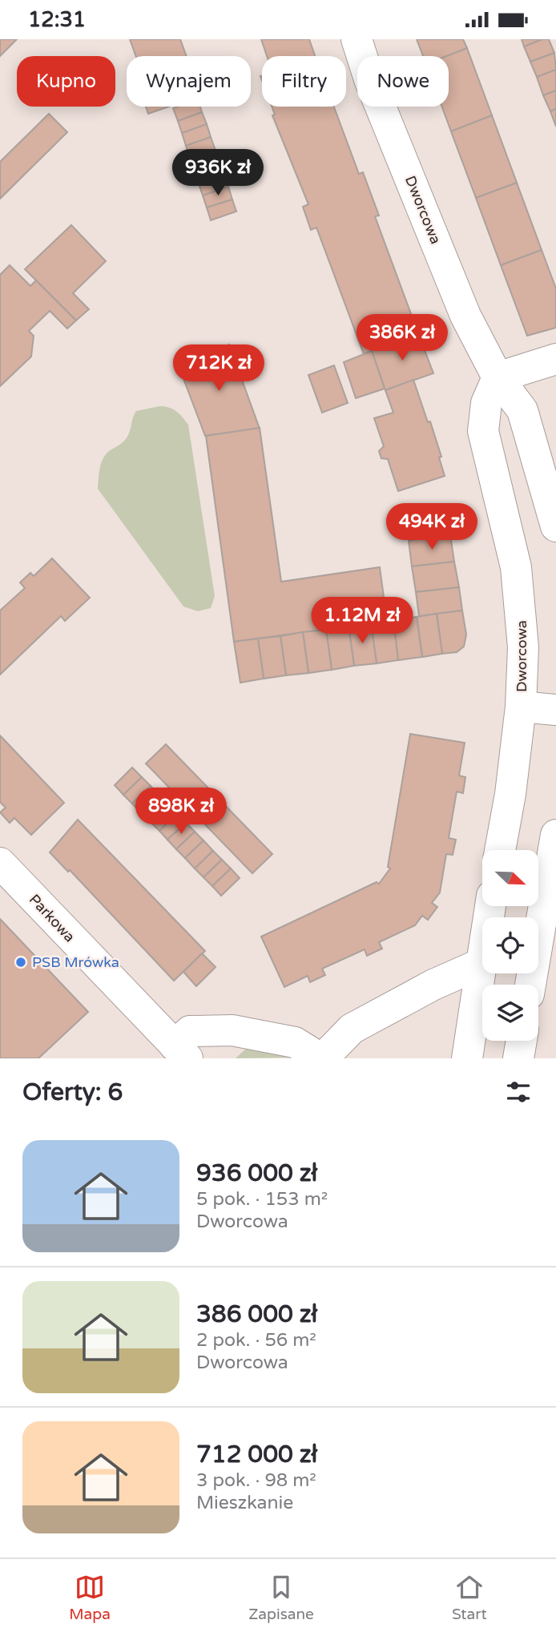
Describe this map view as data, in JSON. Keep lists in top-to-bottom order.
{
  "streets": {
    "street": ["Dworcowa", "Parkowa"]
  },
  "places": ["PSB Mrówka"],
  "north": "bottom right",
  "page": {
    "status": "12:31",
    "chip": [
      "Kupno",
      "Wynajem",
      "Filtry",
      "Nowe"
    ],
    "price": [
      "936K zł",
      "386K zł",
      "712K zł",
      "494K zł",
      "1.12M zł",
      "898K zł"
    ],
    "heading": "Oferty: 6",
    "list": [
      {
        "name": "936 000 zł",
        "note": "5 pok. · 153 m² · Dworcowa"
      },
      {
        "name": "386 000 zł",
        "note": "2 pok. · 56 m² · Dworcowa"
      },
      {
        "name": "712 000 zł",
        "note": "3 pok. · 98 m² · Mieszkanie"
      }
    ],
    "tabs": ["Mapa", "Zapisane", "Start"]
  }
}
